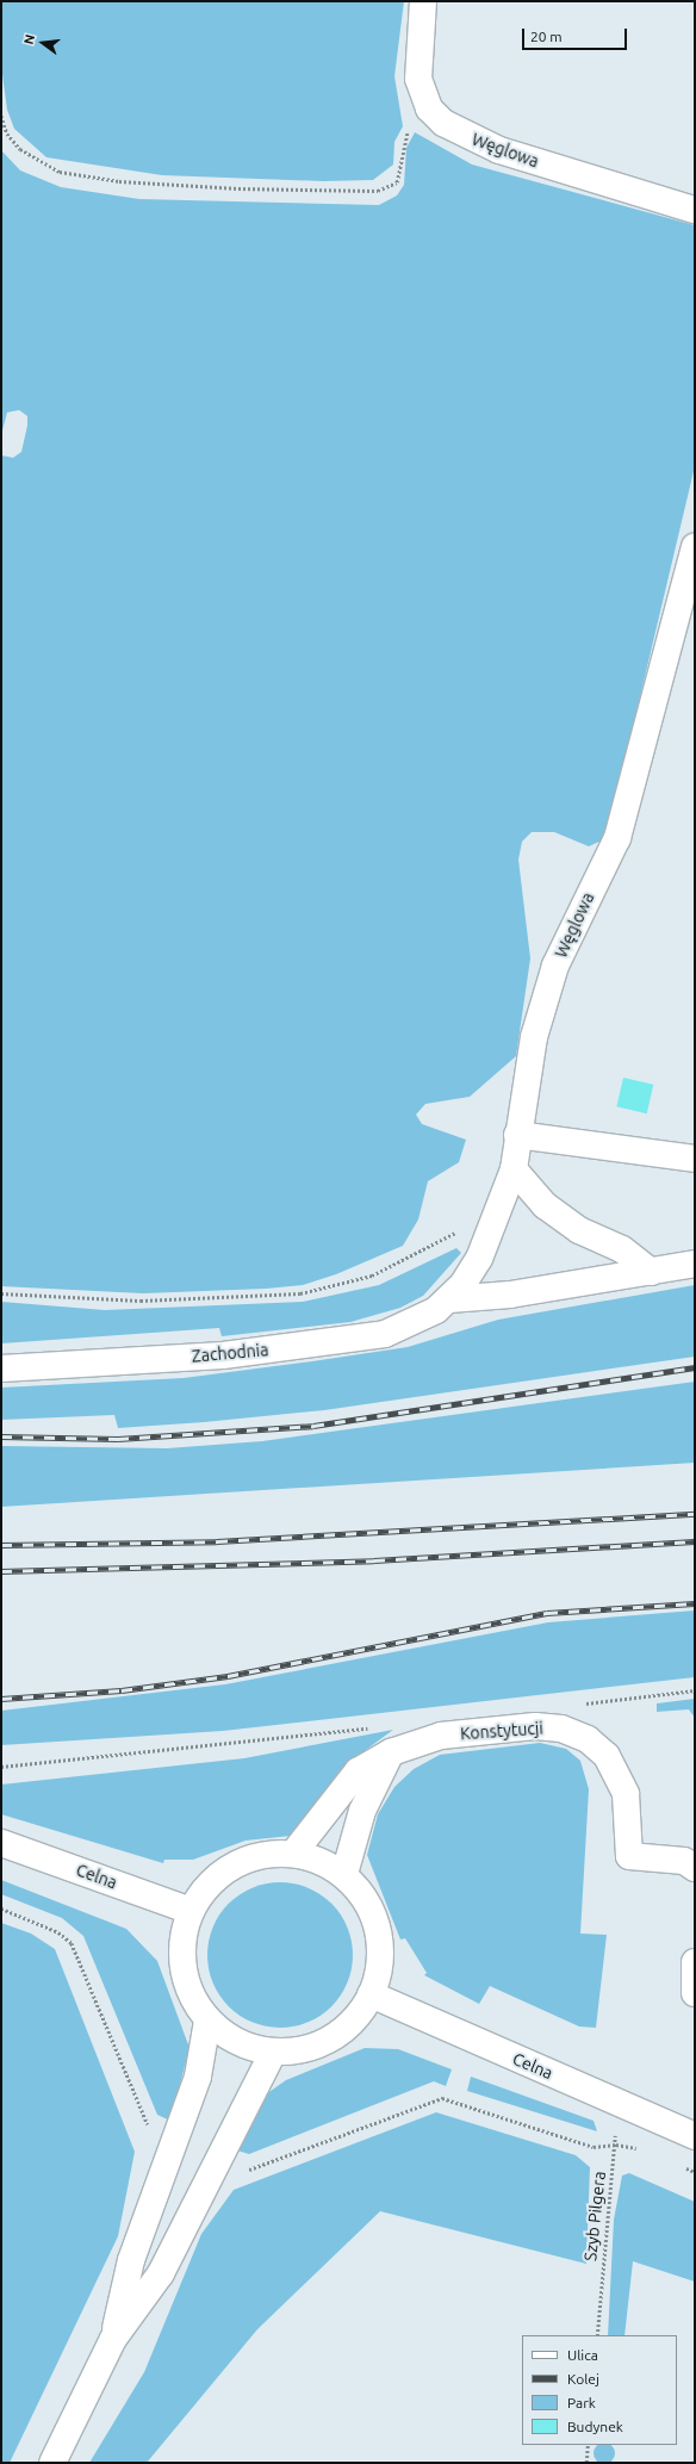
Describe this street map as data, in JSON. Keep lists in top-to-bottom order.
{
  "streets": {
    "street": [
      "Węglowa",
      "Zachodnia",
      "Konstytucji",
      "Celna"
    ],
    "path": ["Szyb Pilgera"]
  },
  "crossings": [
    ["Węglowa", "Zachodnia"],
    ["Celna", "Szyb Pilgera"]
  ],
  "legend": [
    "Ulica",
    "Kolej",
    "Park",
    "Budynek"
  ],
  "scale_bar": "20 m",
  "north": "left"
}
